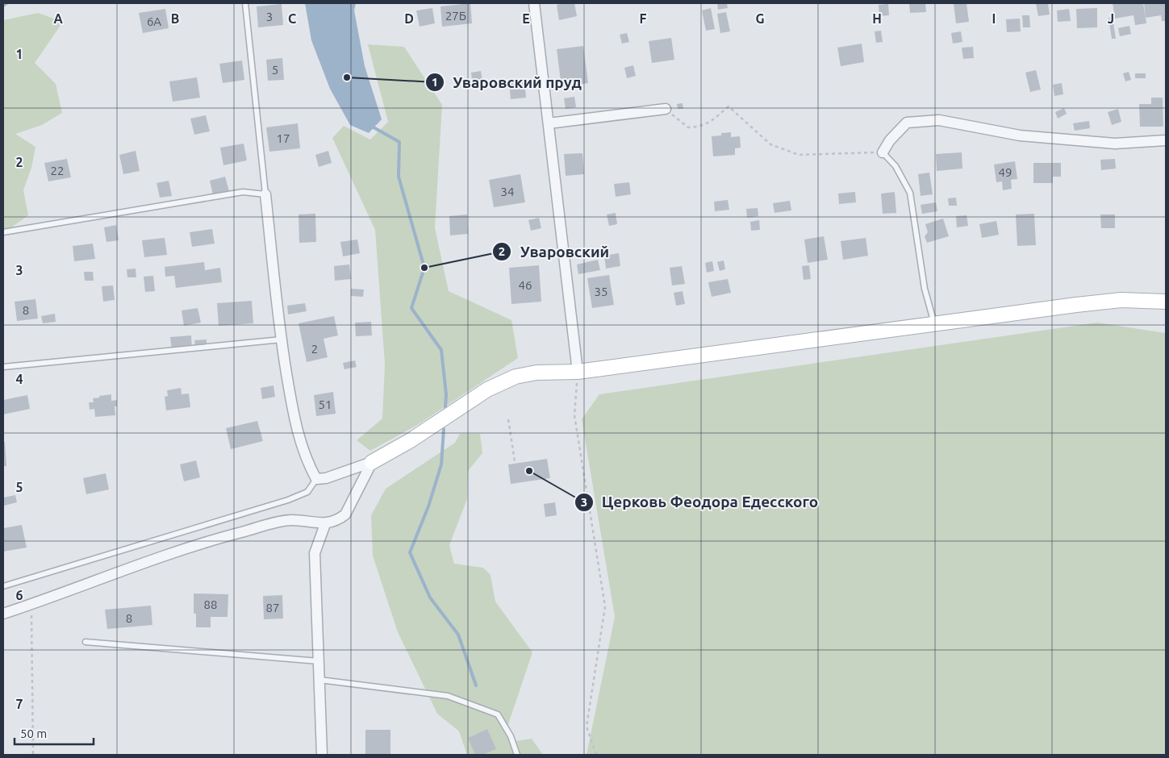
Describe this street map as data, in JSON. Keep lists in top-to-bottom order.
{
  "places": ["Уваровский пруд", "Уваровский", "Церковь Феодора Едесского"],
  "house_numbers": [
    "27Б",
    "3",
    "6А",
    "5",
    "17",
    "22",
    "49",
    "34",
    "46",
    "35",
    "8",
    "2",
    "51",
    "88",
    "87",
    "8"
  ],
  "scale_bar": "50 m",
  "grid": {
    "columns": [
      "A",
      "B",
      "C",
      "D",
      "E",
      "F",
      "G",
      "H",
      "I",
      "J"
    ],
    "rows": [
      "1",
      "2",
      "3",
      "4",
      "5",
      "6",
      "7"
    ]
  }
}
